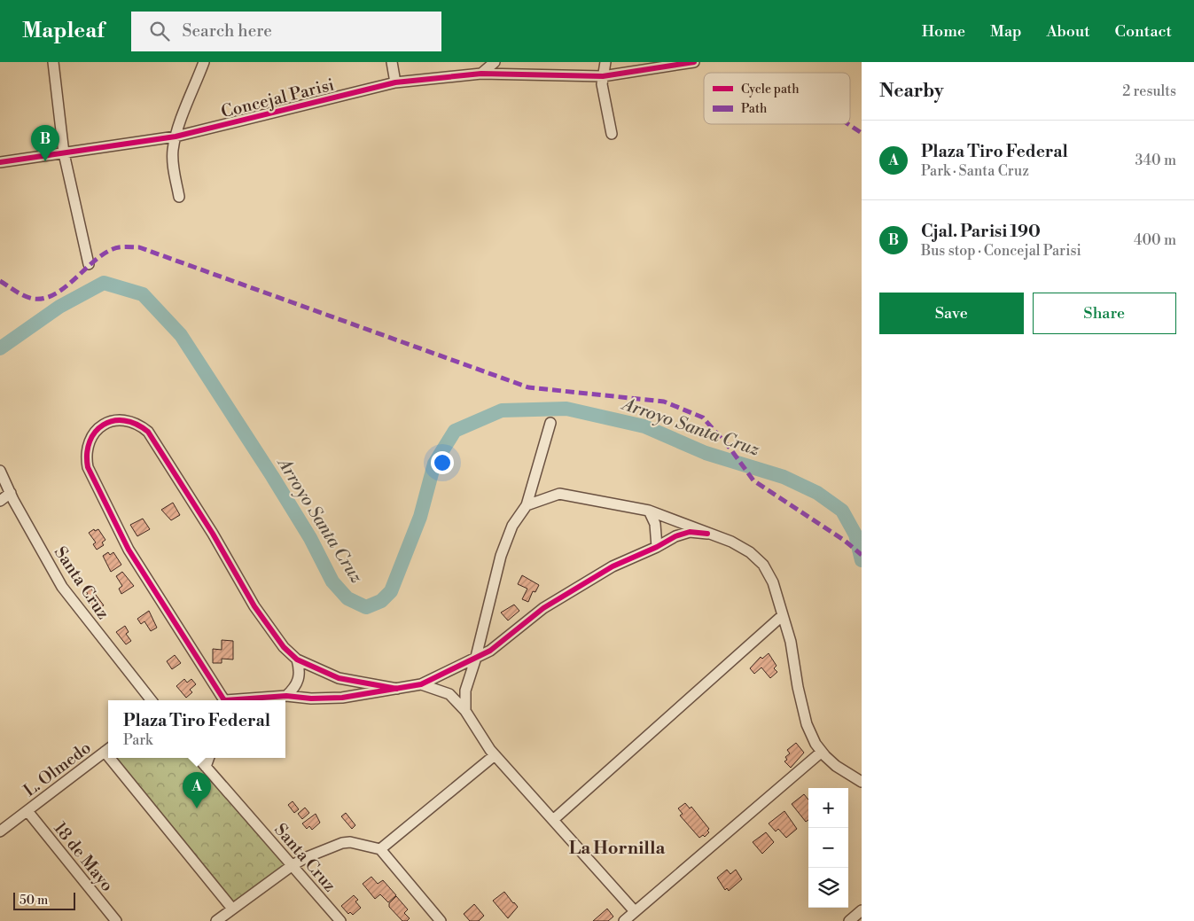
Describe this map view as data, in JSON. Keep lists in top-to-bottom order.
{
  "streets": {
    "street": [
      "Concejal Parisi",
      "Santa Cruz",
      "L. Olmedo",
      "18 de Mayo"
    ]
  },
  "crossings": [
    ["L. Olmedo", "18 de Mayo"]
  ],
  "districts": ["La Hornilla"],
  "water": ["Arroyo Santa Cruz"],
  "legend": ["Cycle path", "Path"],
  "scale_bar": "50 m",
  "page": {
    "header": "Mapleaf",
    "search": "Search here",
    "nav": [
      "Home",
      "Map",
      "About",
      "Contact"
    ],
    "heading": ["Nearby", "2 results"],
    "list": [
      {
        "mark": "A",
        "name": "Plaza Tiro Federal",
        "note": "Park · Santa Cruz",
        "value": "340 m"
      },
      {
        "mark": "B",
        "name": "Cjal. Parisi 190",
        "note": "Bus stop · Concejal Parisi",
        "value": "400 m"
      }
    ],
    "pins": ["B", "A"],
    "buttons": ["Save", "Share"],
    "popup": ["Plaza Tiro Federal", "Park"],
    "map_buttons": ["+", "−"],
    "scale": "50 m"
  }
}
